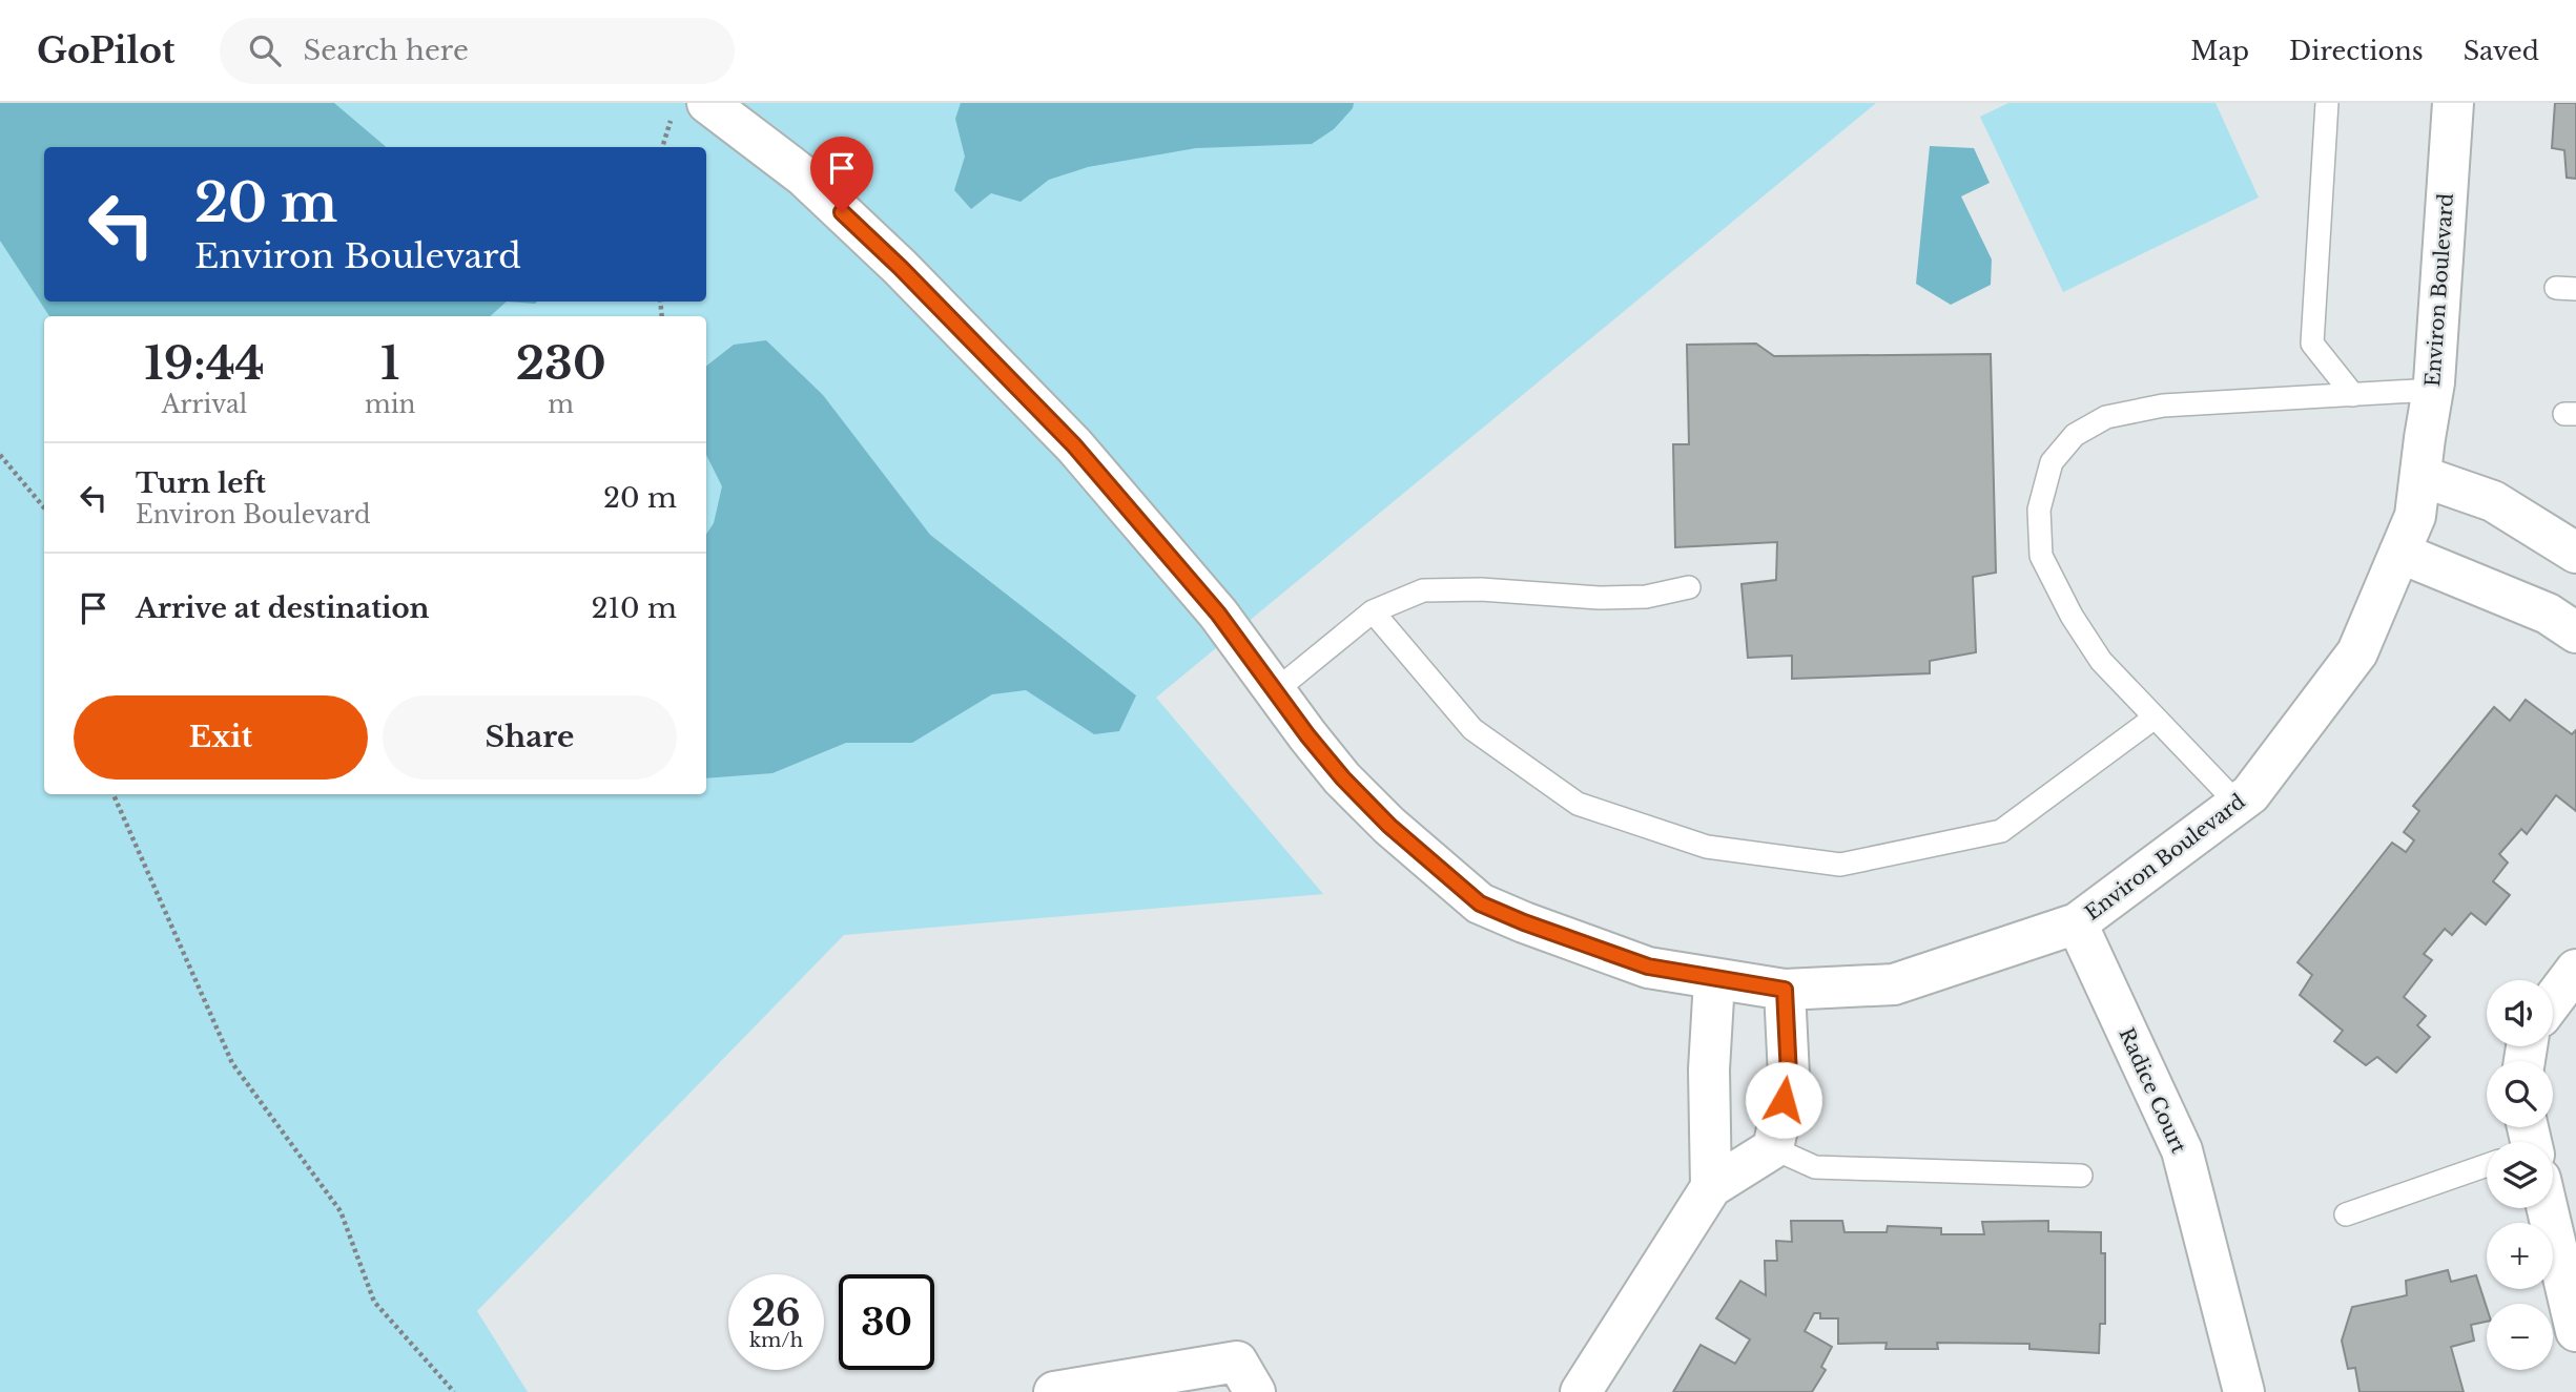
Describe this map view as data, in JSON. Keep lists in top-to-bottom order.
{
  "streets": {
    "street": ["Environ Boulevard", "Radice Court"]
  },
  "crossings": [
    ["Environ Boulevard", "Radice Court"]
  ],
  "page": {
    "header": "GoPilot",
    "search": "Search here",
    "nav": ["Map", "Directions", "Saved"],
    "turn": ["20 m", "Environ Boulevard"],
    "eta": [
      "19:44",
      "Arrival",
      "1",
      "min",
      "230",
      "m"
    ],
    "list": [
      {
        "name": "Turn left",
        "note": "Environ Boulevard",
        "value": "20 m"
      },
      {
        "name": "Arrive at destination",
        "value": "210 m"
      }
    ],
    "buttons": ["Exit", "Share"],
    "map_buttons": ["+", "−"],
    "speed": "26 km/h",
    "limit": "30"
  }
}
